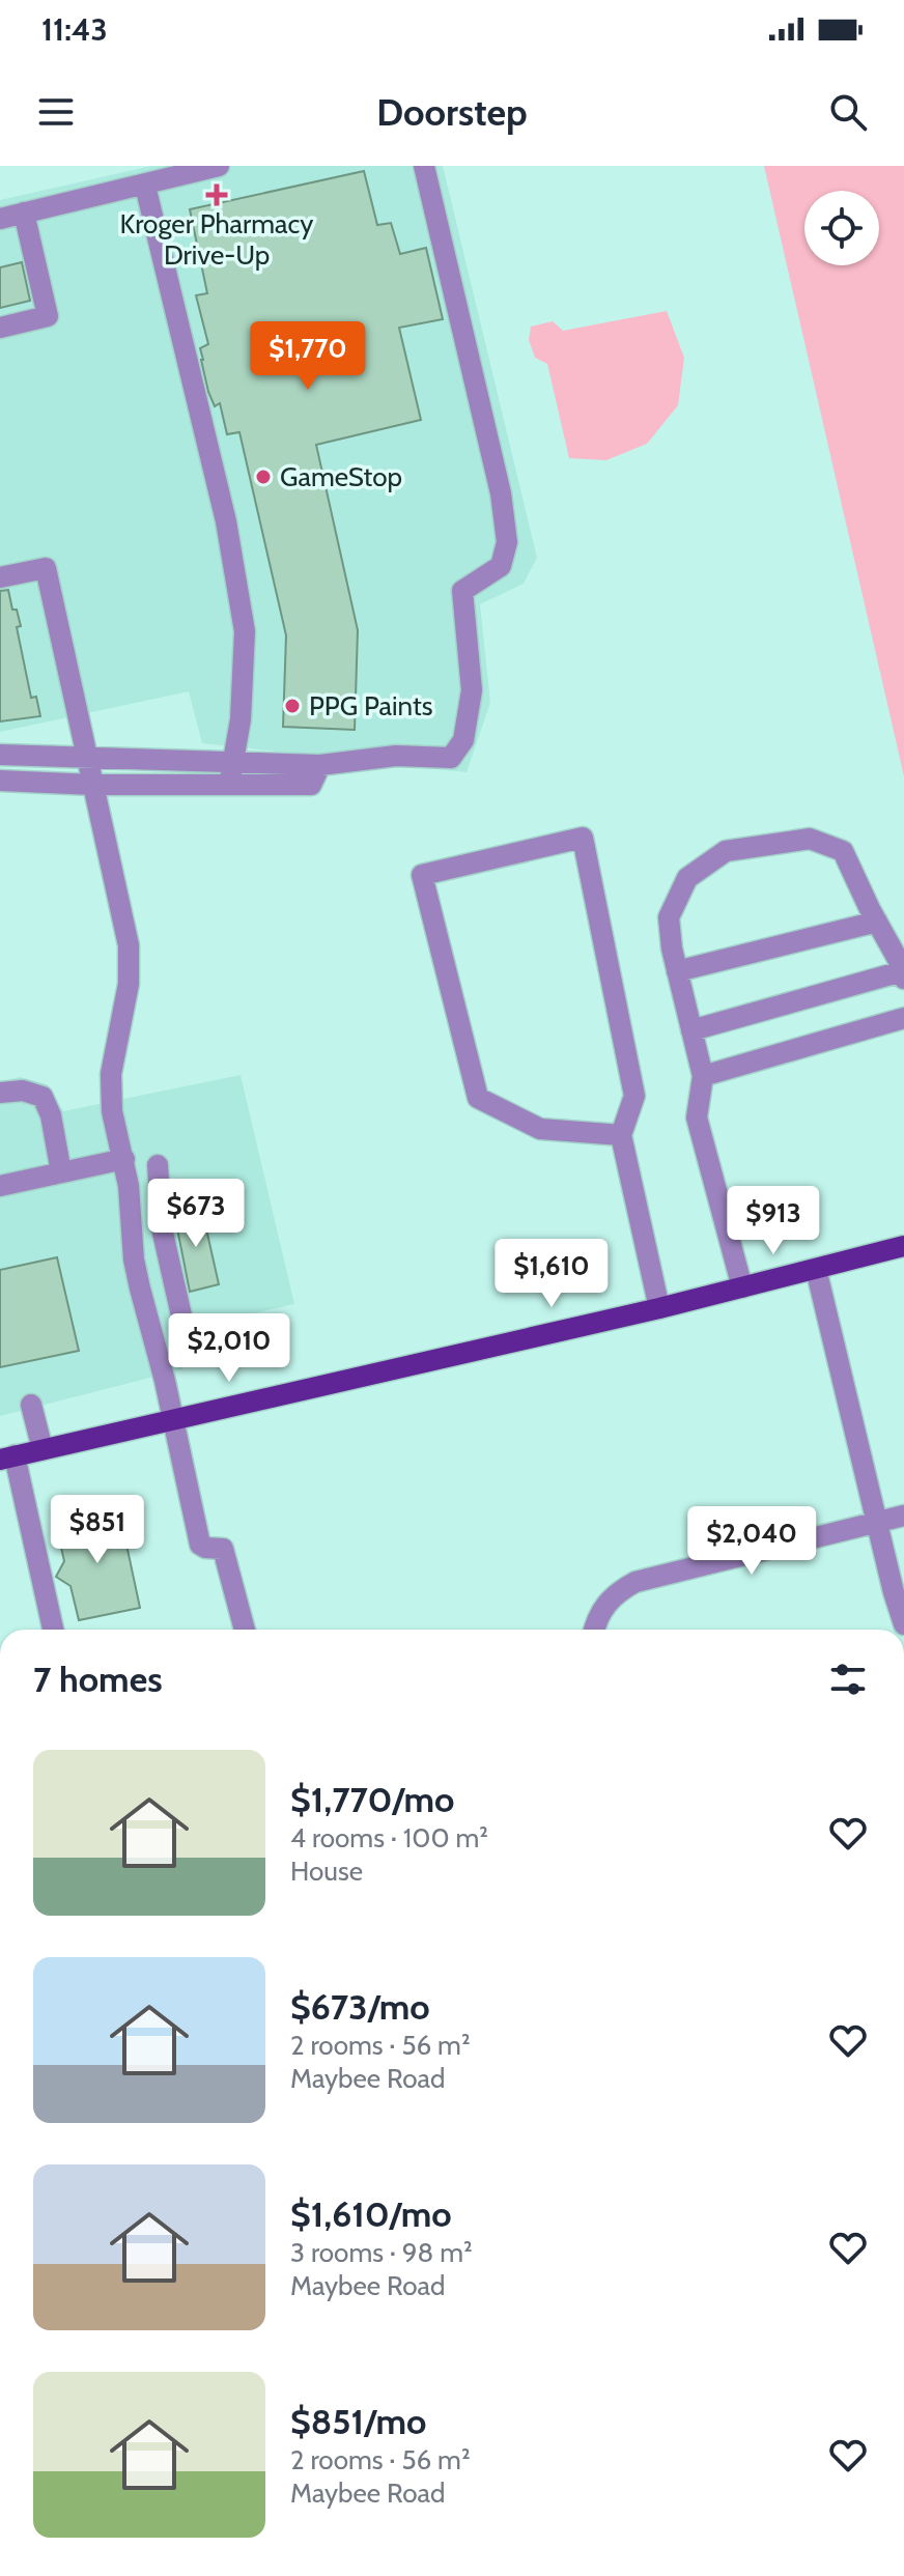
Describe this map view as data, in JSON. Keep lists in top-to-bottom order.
{
  "places": {
    "health": ["Kroger Pharmacy Drive-Up"],
    "other": ["GameStop", "PPG Paints"]
  },
  "page": {
    "status": "11:43",
    "header": "Doorstep",
    "price": [
      "$1,770",
      "$673",
      "$913",
      "$1,610",
      "$2,010",
      "$851",
      "$2,040"
    ],
    "heading": "7 homes",
    "list": [
      {
        "name": "$1,770/mo",
        "note": "4 rooms · 100 m² · House"
      },
      {
        "name": "$673/mo",
        "note": "2 rooms · 56 m² · Maybee Road"
      },
      {
        "name": "$1,610/mo",
        "note": "3 rooms · 98 m² · Maybee Road"
      },
      {
        "name": "$851/mo",
        "note": "2 rooms · 56 m² · Maybee Road"
      }
    ]
  }
}
